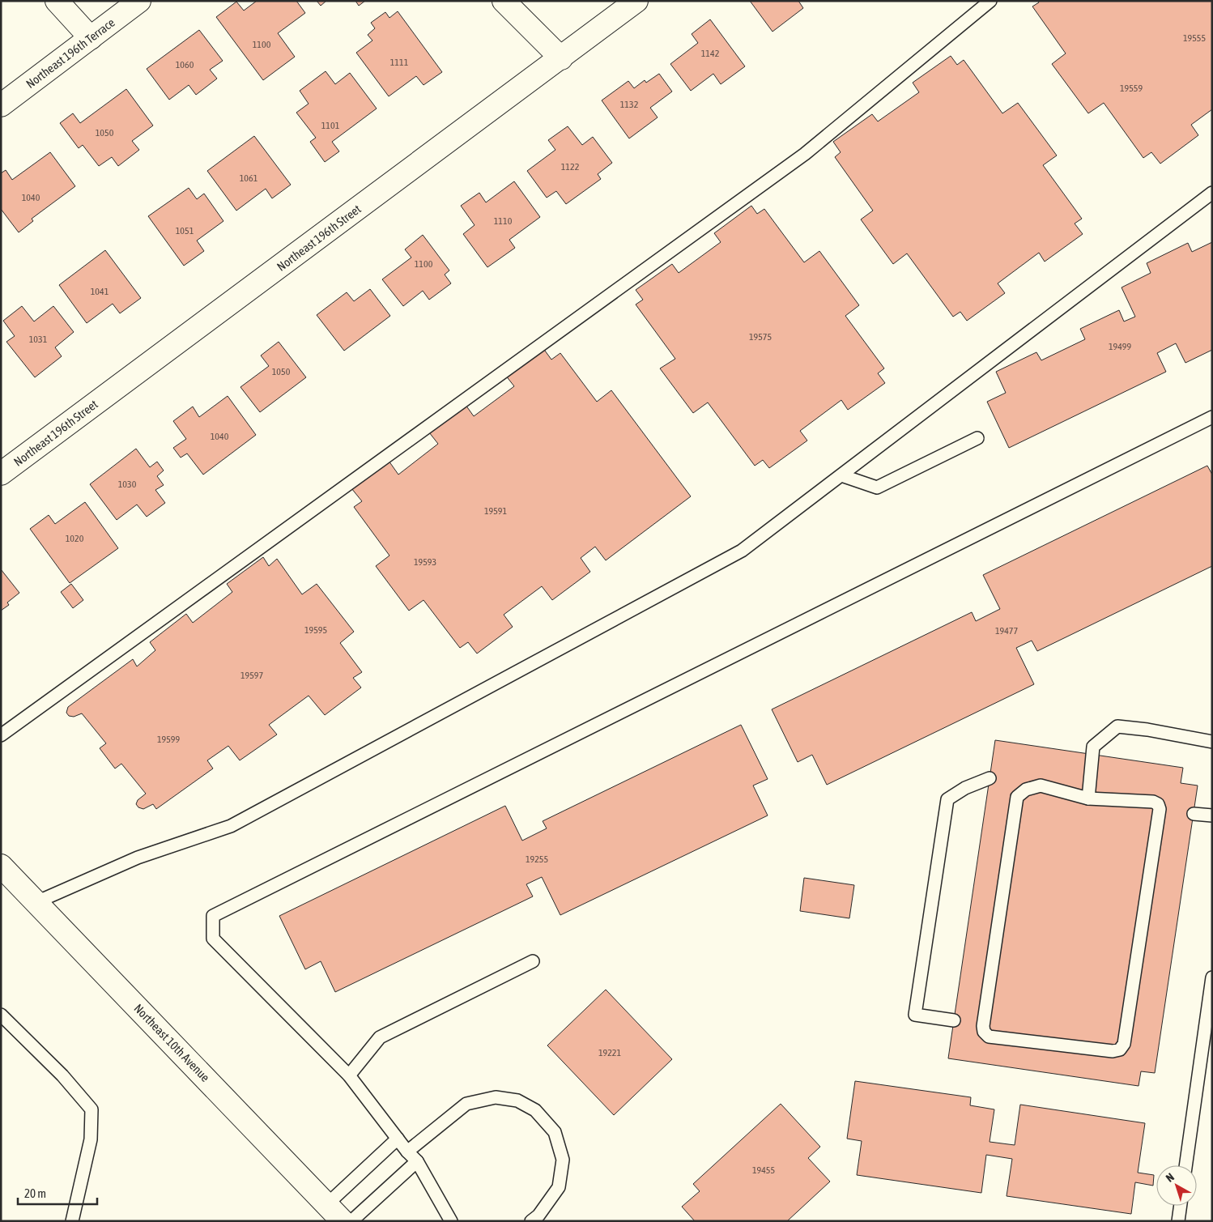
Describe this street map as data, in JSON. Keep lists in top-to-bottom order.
{
  "streets": {
    "street": ["Northeast 196th Terrace", "Northeast 196th Street", "Northeast 10th Avenue"]
  },
  "house_numbers": [
    "19555",
    "1100",
    "1142",
    "1111",
    "1060",
    "19559",
    "1132",
    "1101",
    "1050",
    "1122",
    "1061",
    "1040",
    "1110",
    "1051",
    "1100",
    "1041",
    "19575",
    "1031",
    "19499",
    "1050",
    "1040",
    "1030",
    "19591",
    "1020",
    "19593",
    "19595",
    "19477",
    "19597",
    "19599",
    "19255",
    "19221",
    "19455"
  ],
  "scale_bar": "20 m",
  "north": "top left"
}
